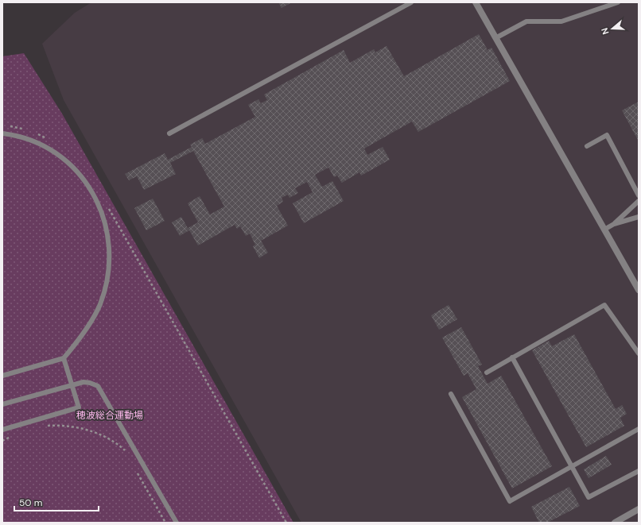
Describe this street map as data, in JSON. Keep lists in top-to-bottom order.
{
  "parks": ["穂波総合運動場"],
  "scale_bar": "50 m",
  "north": "left"
}
